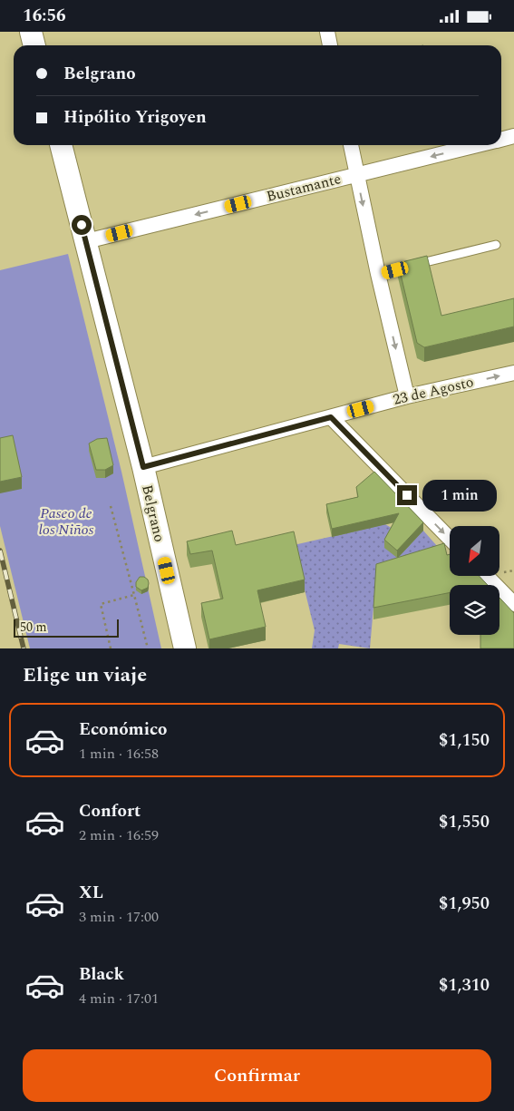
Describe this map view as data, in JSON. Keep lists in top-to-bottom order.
{
  "streets": {
    "main road": ["Belgrano"],
    "street": ["Bustamante", "23 de Agosto"]
  },
  "crossings": [
    ["Bustamante", "Belgrano"],
    ["23 de Agosto", "Belgrano"]
  ],
  "one_way": ["Bustamante"],
  "parks": ["Paseo de los Niños"],
  "scale_bar": "50 m",
  "north": "bottom left",
  "page": {
    "status": "16:56",
    "banner": ["Belgrano", "Hipólito Yrigoyen"],
    "bubble": "1 min",
    "scale": "50 m",
    "heading": "Elige un viaje",
    "list": [
      {
        "name": "Económico",
        "note": "1 min · 16:58",
        "value": "$1,150"
      },
      {
        "name": "Confort",
        "note": "2 min · 16:59",
        "value": "$1,550"
      },
      {
        "name": "XL",
        "note": "3 min · 17:00",
        "value": "$1,950"
      },
      {
        "name": "Black",
        "note": "4 min · 17:01",
        "value": "$1,310"
      }
    ],
    "buttons": "Confirmar"
  }
}
